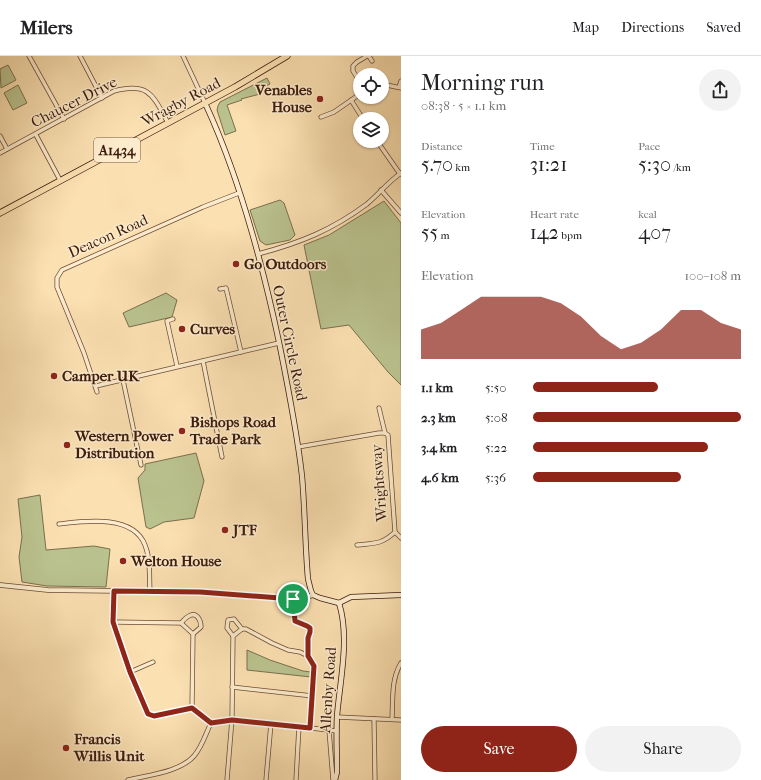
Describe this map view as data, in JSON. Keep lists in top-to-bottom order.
{
  "streets": {
    "main road": [
      "Wragby Road",
      "A1434",
      "Outer Circle Road",
      "Allenby Road"
    ],
    "street": ["Chaucer Drive", "Deacon Road", "Wrightsway"]
  },
  "crossings": [
    ["Chaucer Drive", "Wragby Road"],
    ["Wragby Road", "Outer Circle Road"],
    ["Deacon Road", "Outer Circle Road"],
    ["Outer Circle Road", "Wrightsway"]
  ],
  "places": [
    "Venables House",
    "Go Outdoors",
    "Curves",
    "Camper UK",
    "Bishops Road Trade Park",
    "Western Power Distribution",
    "JTF",
    "Welton House",
    "Francis Willis Unit"
  ],
  "page": {
    "header": "Milers",
    "nav": ["Map", "Directions", "Saved"],
    "heading": ["Morning run", "08:38 · 5 × 1.1 km"],
    "stats": [
      ["Distance", "5.70 km"],
      ["Time", "31:21"],
      ["Pace", "5:30 /km"],
      ["Elevation", "55 m"],
      ["Heart rate", "142 bpm"],
      ["kcal", "407"]
    ],
    "chart": ["Elevation", "100–108 m"],
    "list": [
      {
        "name": "1.1 km",
        "note": "5:50"
      },
      {
        "name": "2.3 km",
        "note": "5:08"
      },
      {
        "name": "3.4 km",
        "note": "5:22"
      },
      {
        "name": "4.6 km",
        "note": "5:36"
      }
    ],
    "buttons": ["Save", "Share"]
  }
}
